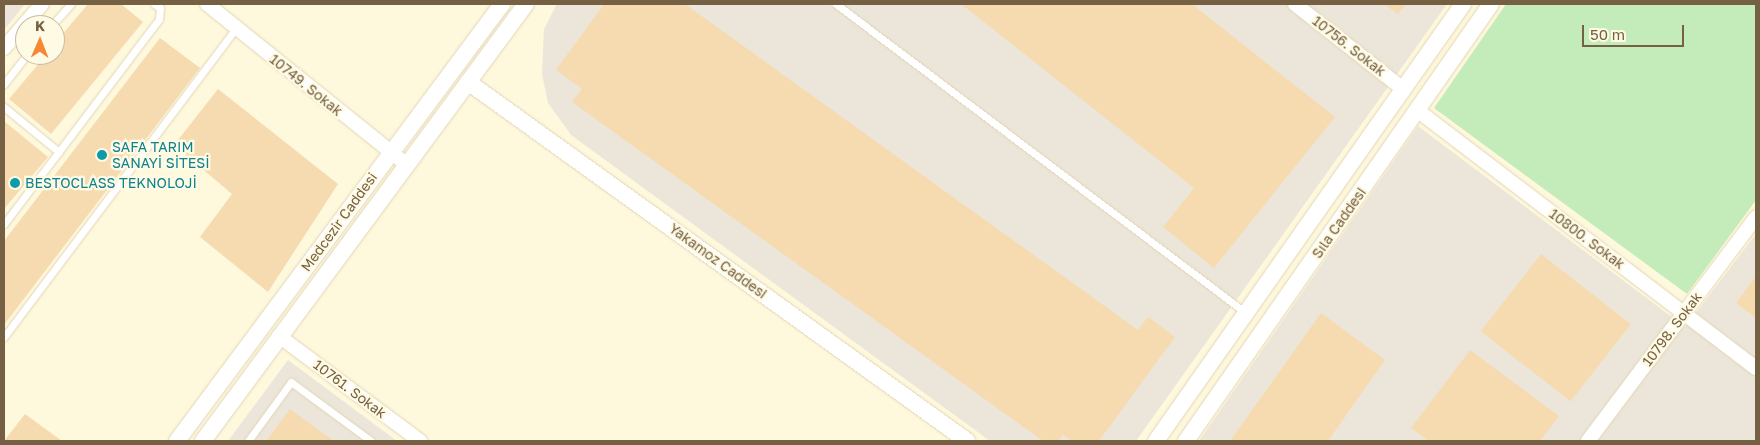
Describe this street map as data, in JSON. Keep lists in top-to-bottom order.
{
  "streets": {
    "street": [
      "10756. Sokak",
      "10749. Sokak",
      "Medcezir Caddesi",
      "Sıla Caddesi",
      "10800. Sokak",
      "Yakamoz Caddesi",
      "10798. Sokak",
      "10761. Sokak"
    ]
  },
  "crossings": [
    ["10749. Sokak", "Medcezir Caddesi"],
    ["Medcezir Caddesi", "Yakamoz Caddesi"],
    ["Medcezir Caddesi", "10761. Sokak"],
    ["Sıla Caddesi", "10800. Sokak"],
    ["10800. Sokak", "10798. Sokak"]
  ],
  "places": ["SAFA TARIM SANAYİ SİTESİ", "BESTOCLASS TEKNOLOJİ"],
  "scale_bar": "50 m",
  "north": "top"
}
